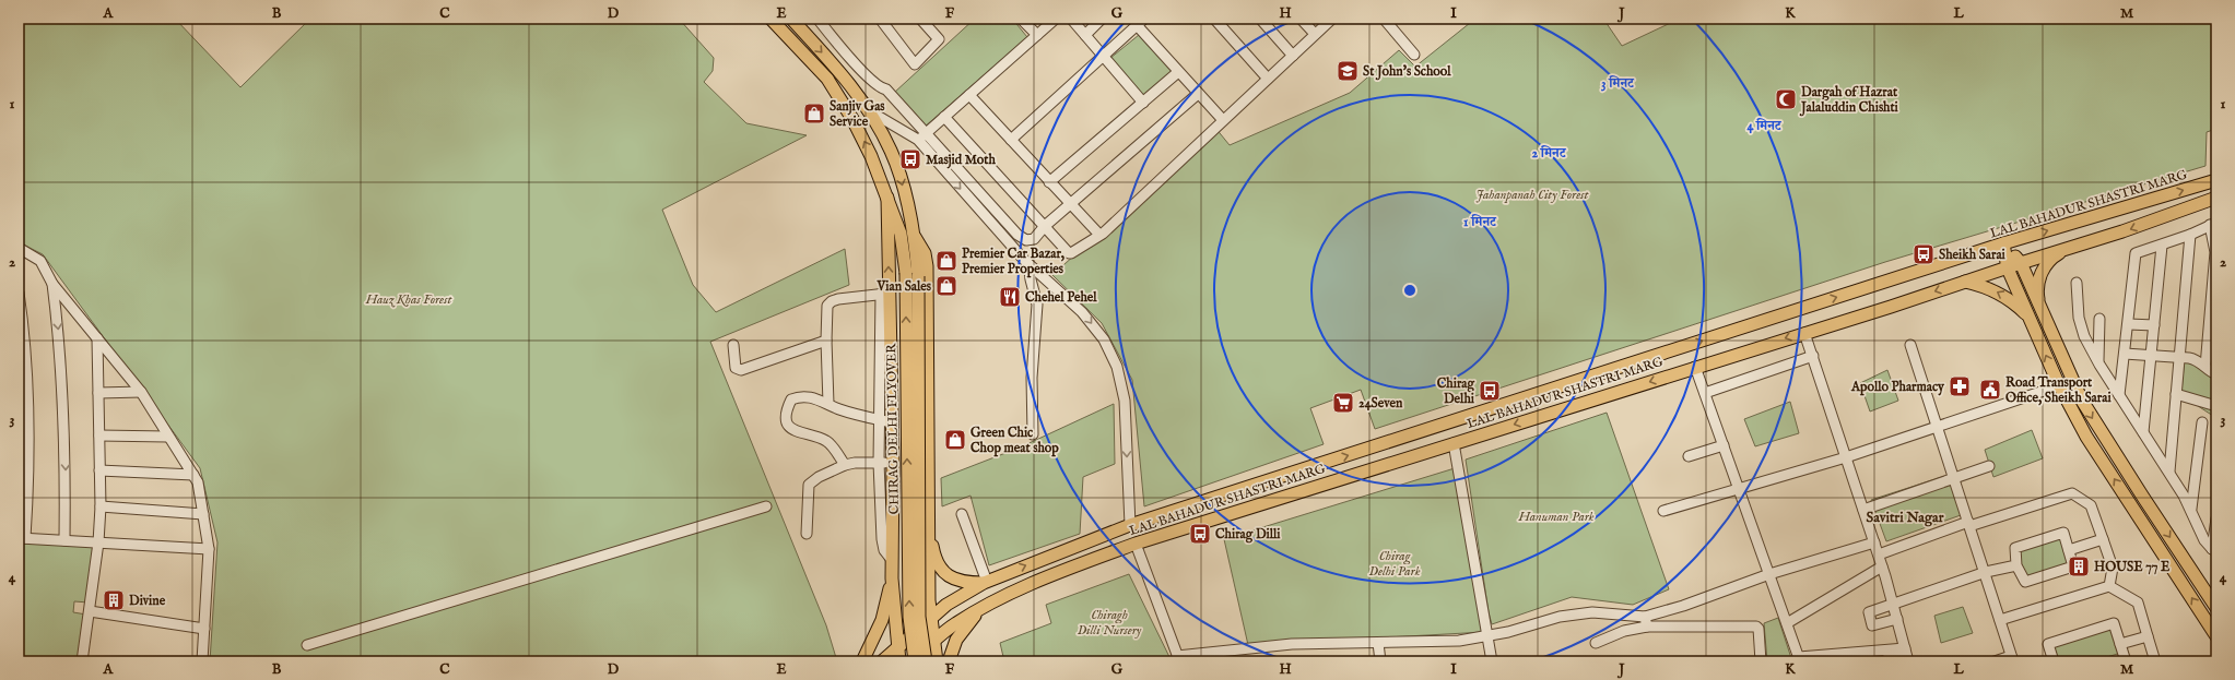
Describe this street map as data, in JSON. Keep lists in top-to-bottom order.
{
  "streets": {
    "main road": ["LAL BAHADUR SHASTRI MARG", "CHIRAG DELHI FLYOVER"]
  },
  "districts": ["Savitri Nagar"],
  "parks": [
    "Jahanpanah City Forest",
    "Hauz Khas Forest",
    "Hanuman Park",
    "Chirag Delhi Park",
    "Chiragh Dilli Nursery"
  ],
  "places": {
    "school or university": ["St John's School"],
    "mosque": ["Dargah of Hazrat Jalaluddin Chishti"],
    "shop": [
      "Sanjiv Gas Service",
      "Premier Car Bazar, Premier Properties",
      "Vian Sales",
      "Green Chic Chop meat shop"
    ],
    "bus stop": [
      "Masjid Moth",
      "Sheikh Sarai",
      "Chirag Delhi",
      "Chirag Dilli"
    ],
    "restaurant": ["Chehel Pehel"],
    "pharmacy": ["Apollo Pharmacy"],
    "public building": ["Road Transport Office, Sheikh Sarai"],
    "supermarket": ["24Seven"],
    "building": ["HOUSE 77 E", "Divine"]
  },
  "grid": {
    "columns": [
      "A",
      "B",
      "C",
      "D",
      "E",
      "F",
      "G",
      "H",
      "I",
      "J",
      "K",
      "L",
      "M"
    ],
    "rows": [
      "1",
      "2",
      "3",
      "4"
    ]
  },
  "rings": [
    "3 मिनट",
    "4 मिनट",
    "2 मिनट",
    "1 मिनट"
  ]
}
